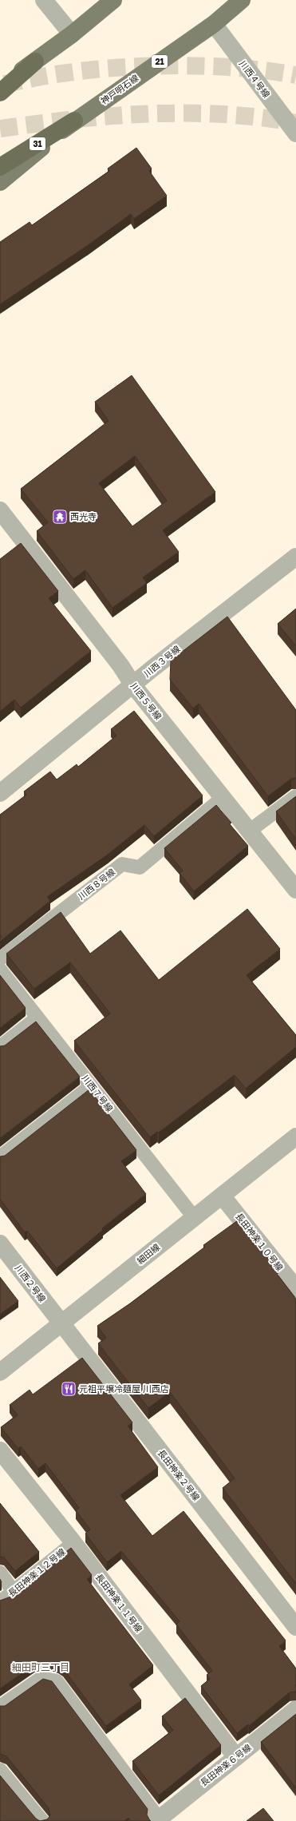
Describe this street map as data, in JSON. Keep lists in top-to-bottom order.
{
  "streets": {
    "highway": ["31"],
    "main road": ["21", "神戸明石線"],
    "street": [
      "川西４号線",
      "川西３号線",
      "川西５号線",
      "長田神楽１０号線",
      "細田線",
      "川西２号線",
      "長田神楽２号線",
      "長田神楽１１号線",
      "長田神楽６号線"
    ],
    "lane": ["川西８号線", "川西７号線", "長田神楽１２号線"]
  },
  "crossings": [
    ["川西４号線", "神戸明石線"],
    ["神戸明石線", "31"],
    ["川西３号線", "川西５号線"],
    ["川西５号線", "川西８号線"],
    ["川西７号線", "細田線"],
    ["長田神楽１０号線", "細田線"],
    ["細田線", "川西２号線"],
    ["細田線", "長田神楽２号線"],
    ["川西２号線", "長田神楽２号線"],
    ["長田神楽１２号線", "長田神楽１１号線"],
    ["長田神楽１１号線", "長田神楽６号線"]
  ],
  "districts": ["細田町三丁目"],
  "places": {
    "temple": ["西光寺"],
    "restaurant": ["元祖平壌冷麺屋 川西店"]
  }
}
